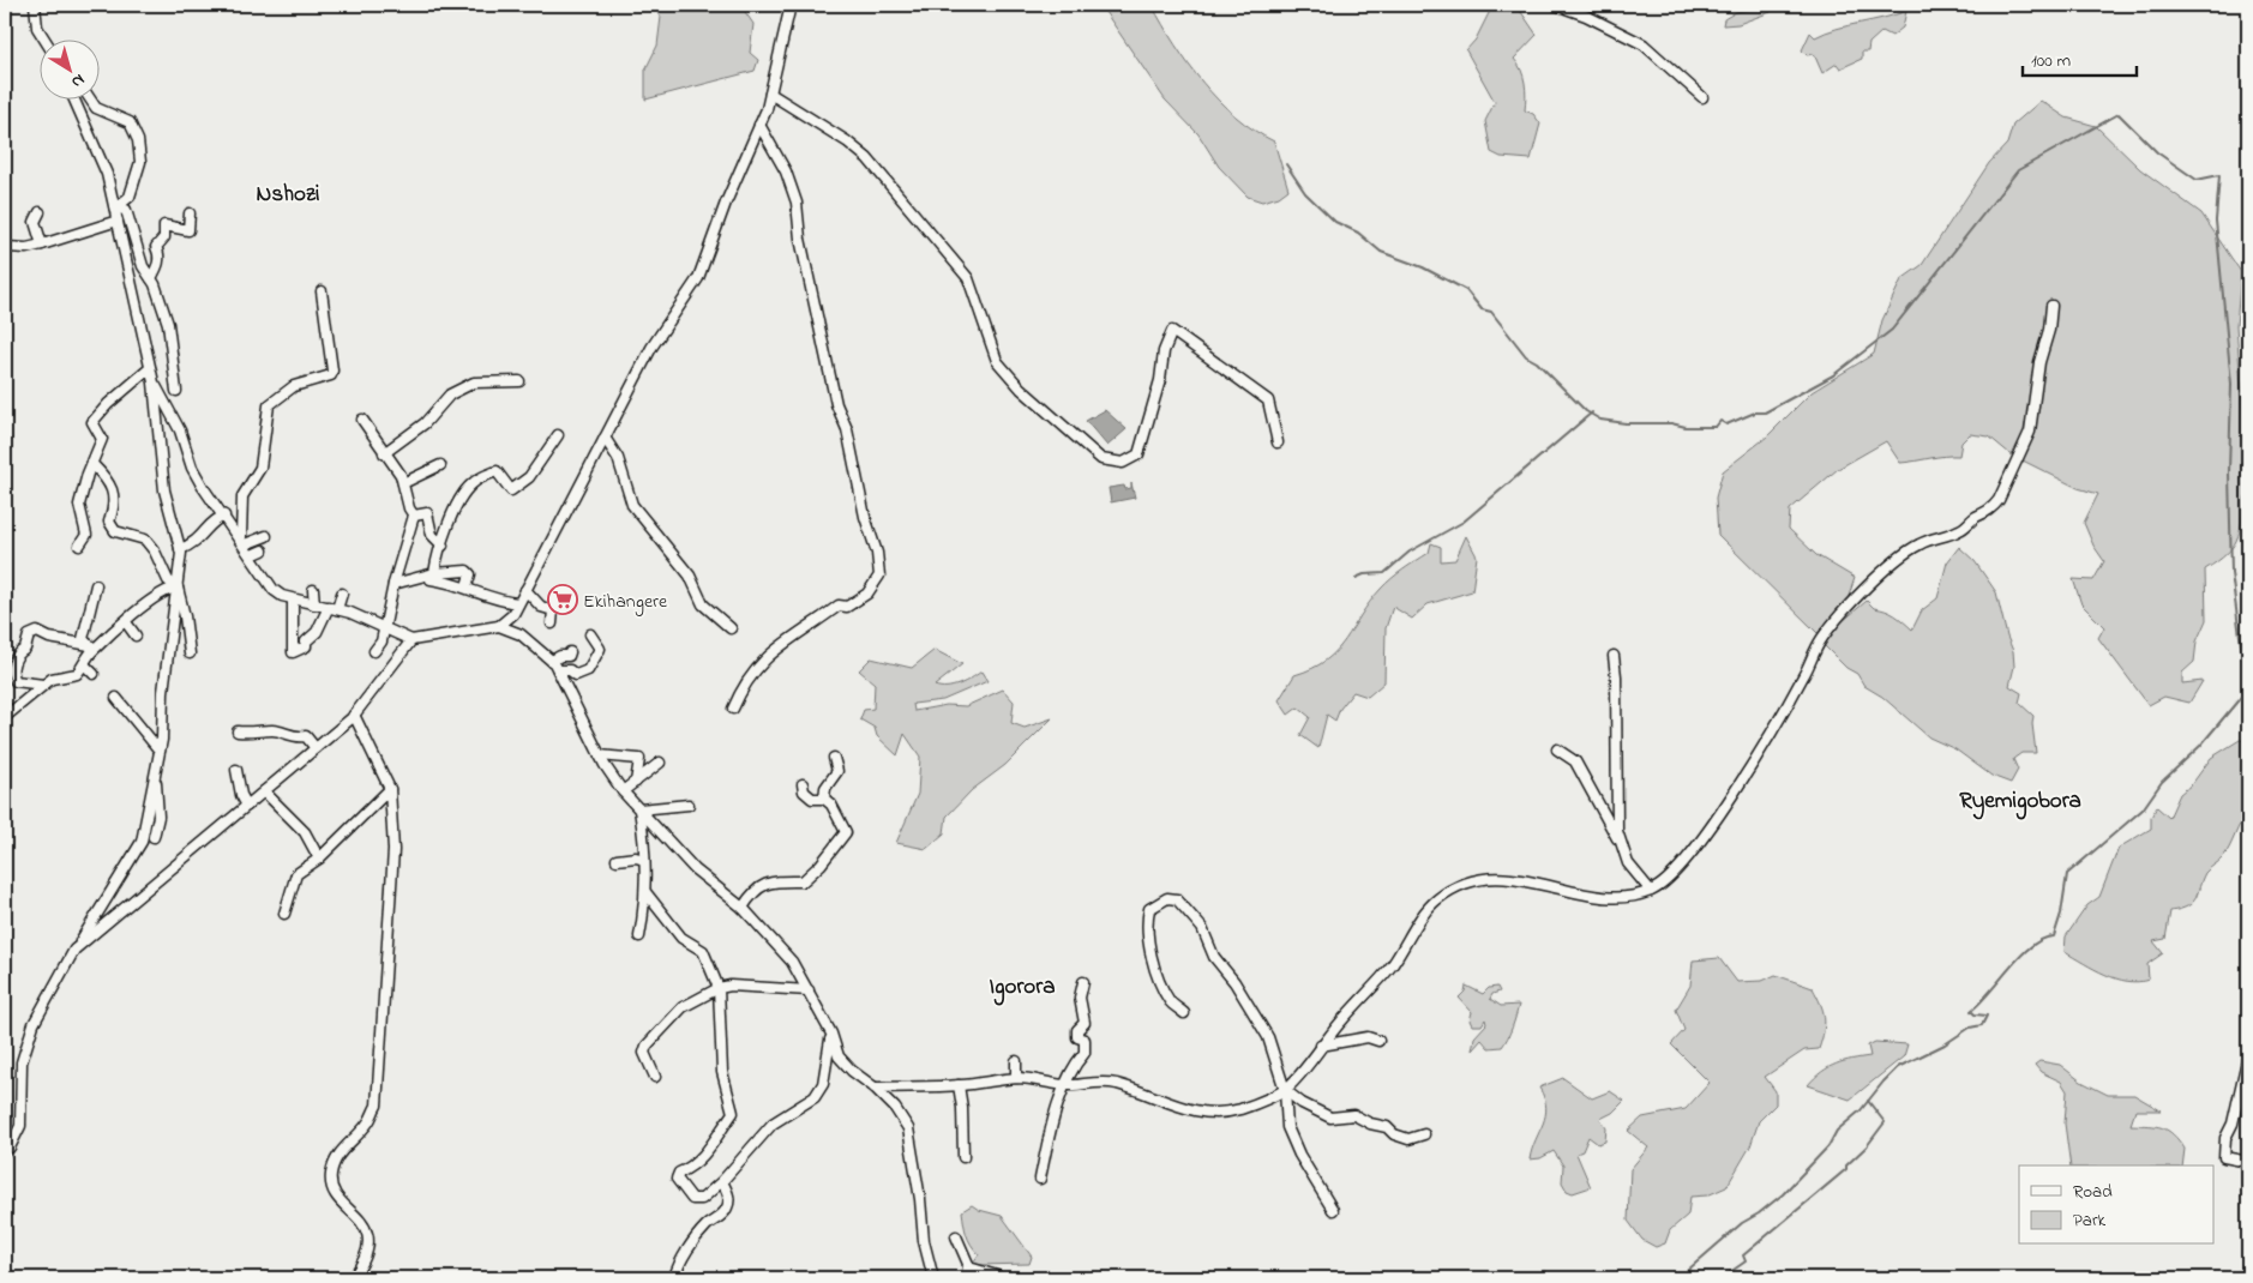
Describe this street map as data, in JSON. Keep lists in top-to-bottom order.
{
  "districts": ["Nshozi", "Ryemigobora", "Igorora"],
  "places": {
    "supermarket": ["Ekihangere"]
  },
  "legend": ["Road", "Park"],
  "scale_bar": "100 m",
  "north": "bottom right"
}
